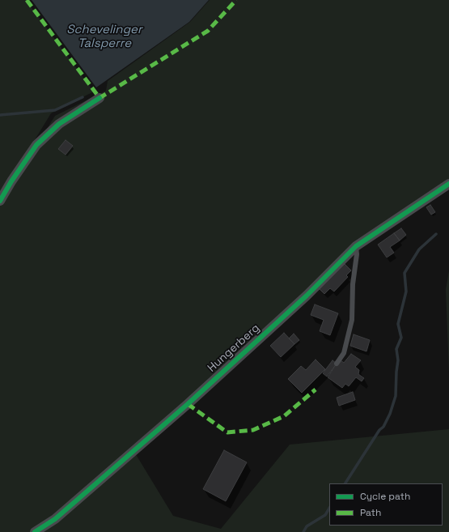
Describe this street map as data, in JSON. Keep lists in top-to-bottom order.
{
  "streets": {
    "street": ["Hungerberg"]
  },
  "water": ["Schevelinger Talsperre"],
  "legend": ["Cycle path", "Path"]
}
